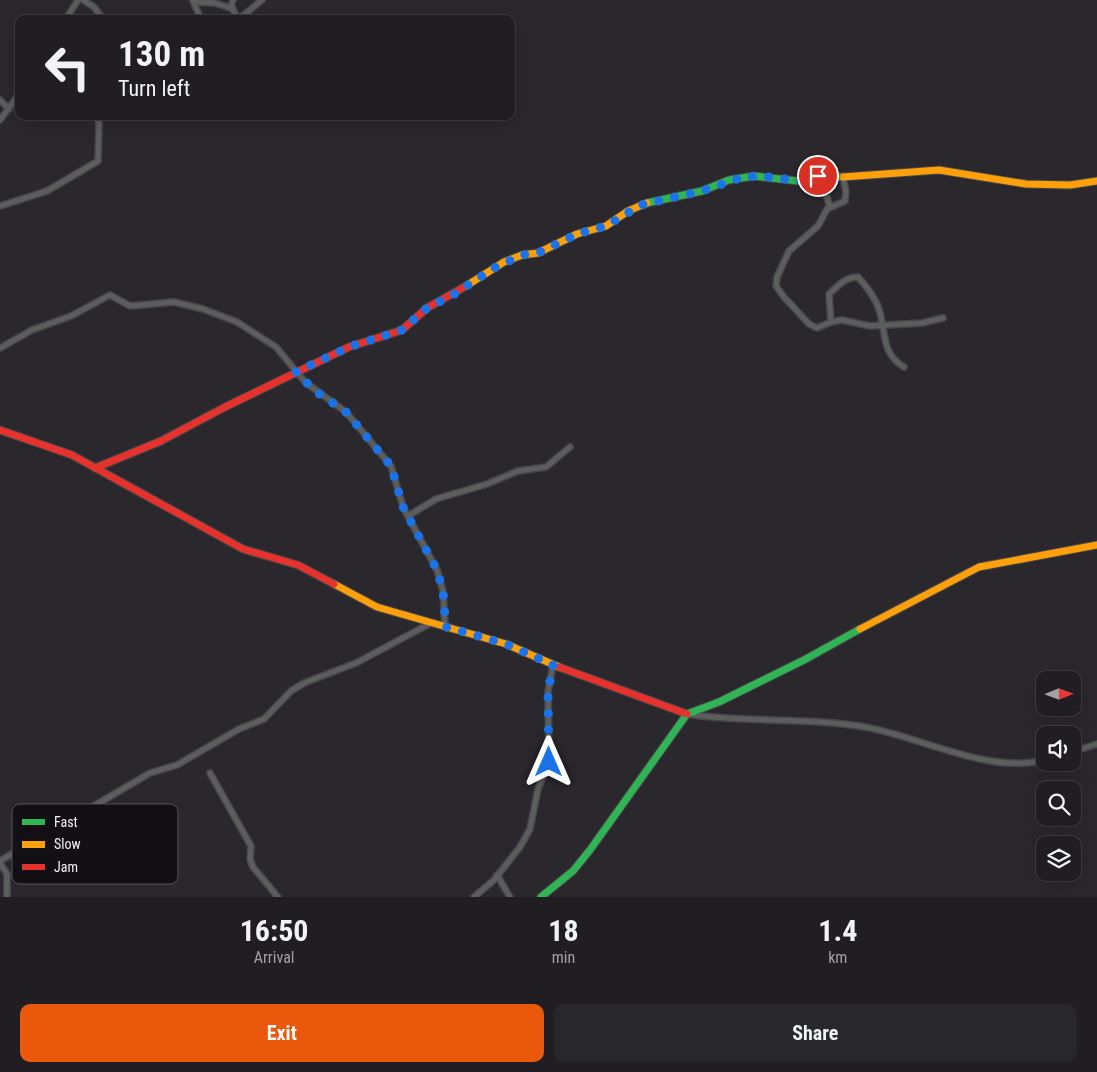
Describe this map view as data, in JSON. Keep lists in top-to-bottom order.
{
  "legend": ["Fast", "Slow", "Jam"],
  "north": "right",
  "page": {
    "turn": ["130 m", "Turn left"],
    "eta": [
      "16:50",
      "Arrival",
      "18",
      "min",
      "1.4",
      "km"
    ],
    "buttons": ["Exit", "Share"]
  }
}
